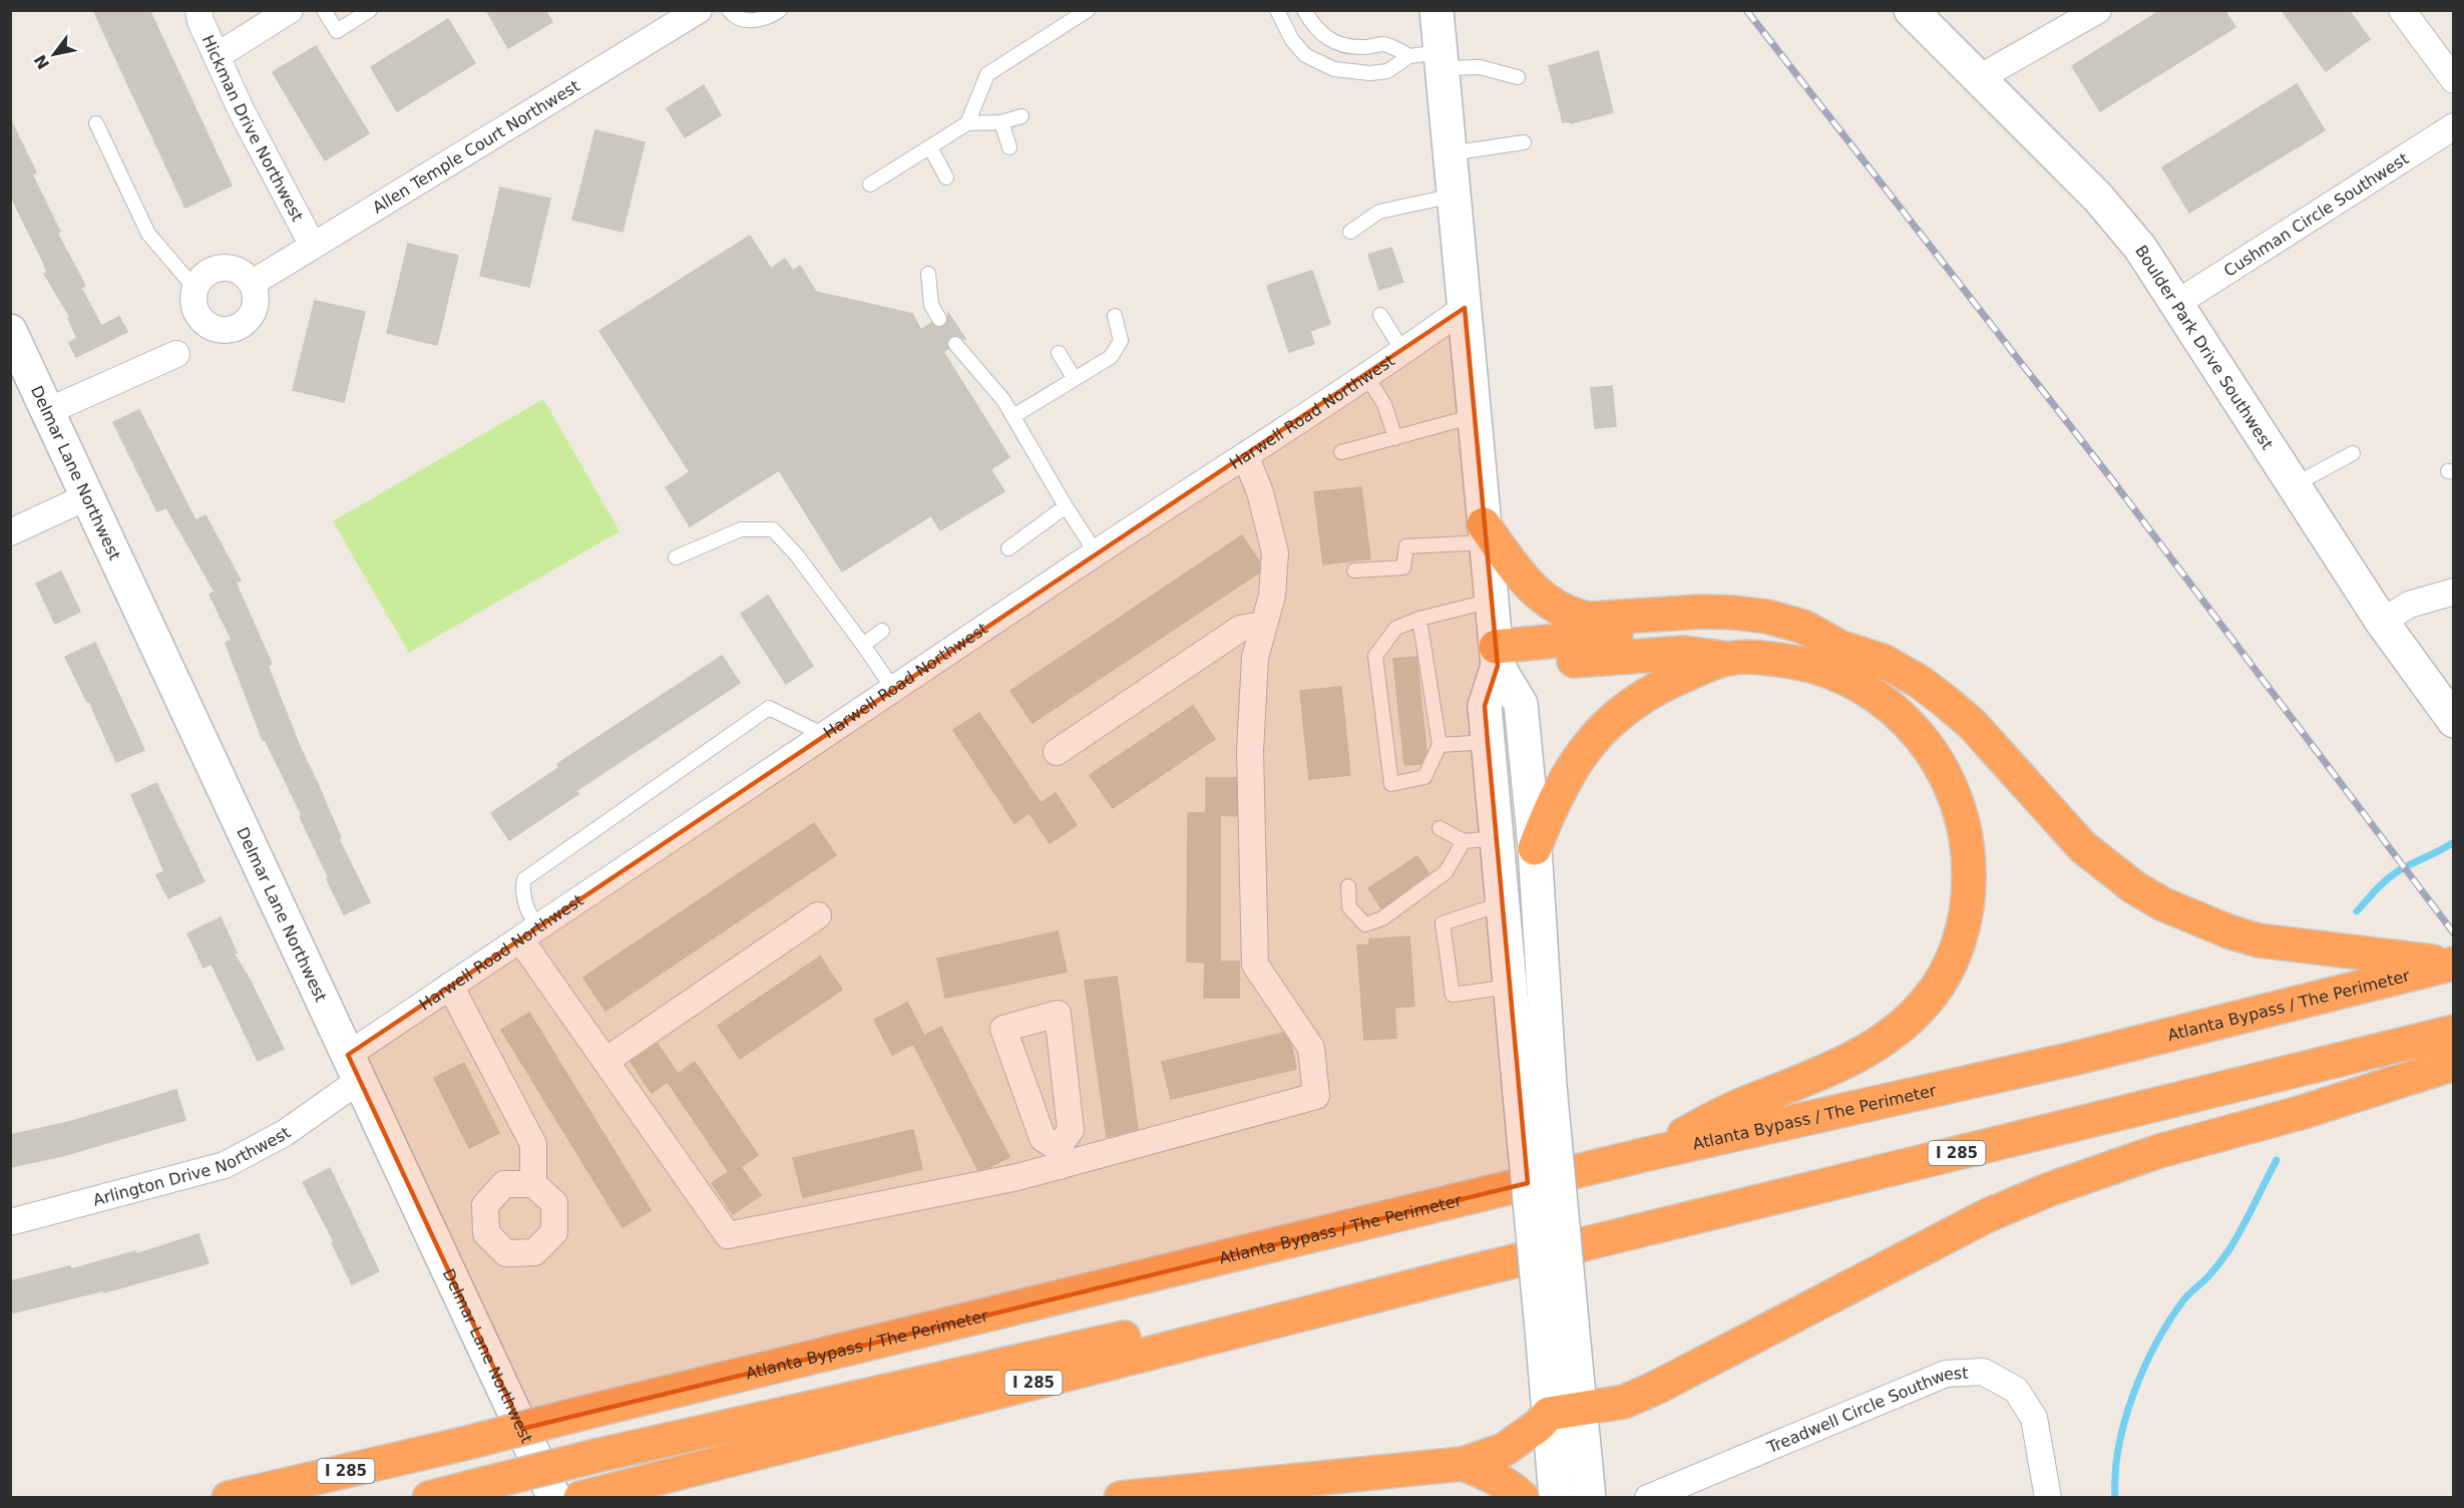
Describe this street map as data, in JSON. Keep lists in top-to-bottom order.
{
  "streets": {
    "highway": ["Atlanta Bypass / The Perimeter", "I 285"],
    "street": [
      "Hickman Drive Northwest",
      "Allen Temple Court Northwest",
      "Cushman Circle Southwest",
      "Boulder Park Drive Southwest",
      "Harwell Road Northwest",
      "Delmar Lane Northwest",
      "Arlington Drive Northwest",
      "Treadwell Circle Southwest"
    ]
  },
  "crossings": [
    ["Hickman Drive Northwest", "Allen Temple Court Northwest"],
    ["Cushman Circle Southwest", "Boulder Park Drive Southwest"],
    ["Harwell Road Northwest", "Delmar Lane Northwest"],
    ["Harwell Road Northwest", "Arlington Drive Northwest"],
    ["Delmar Lane Northwest", "Arlington Drive Northwest"]
  ],
  "north": "bottom left"
}
